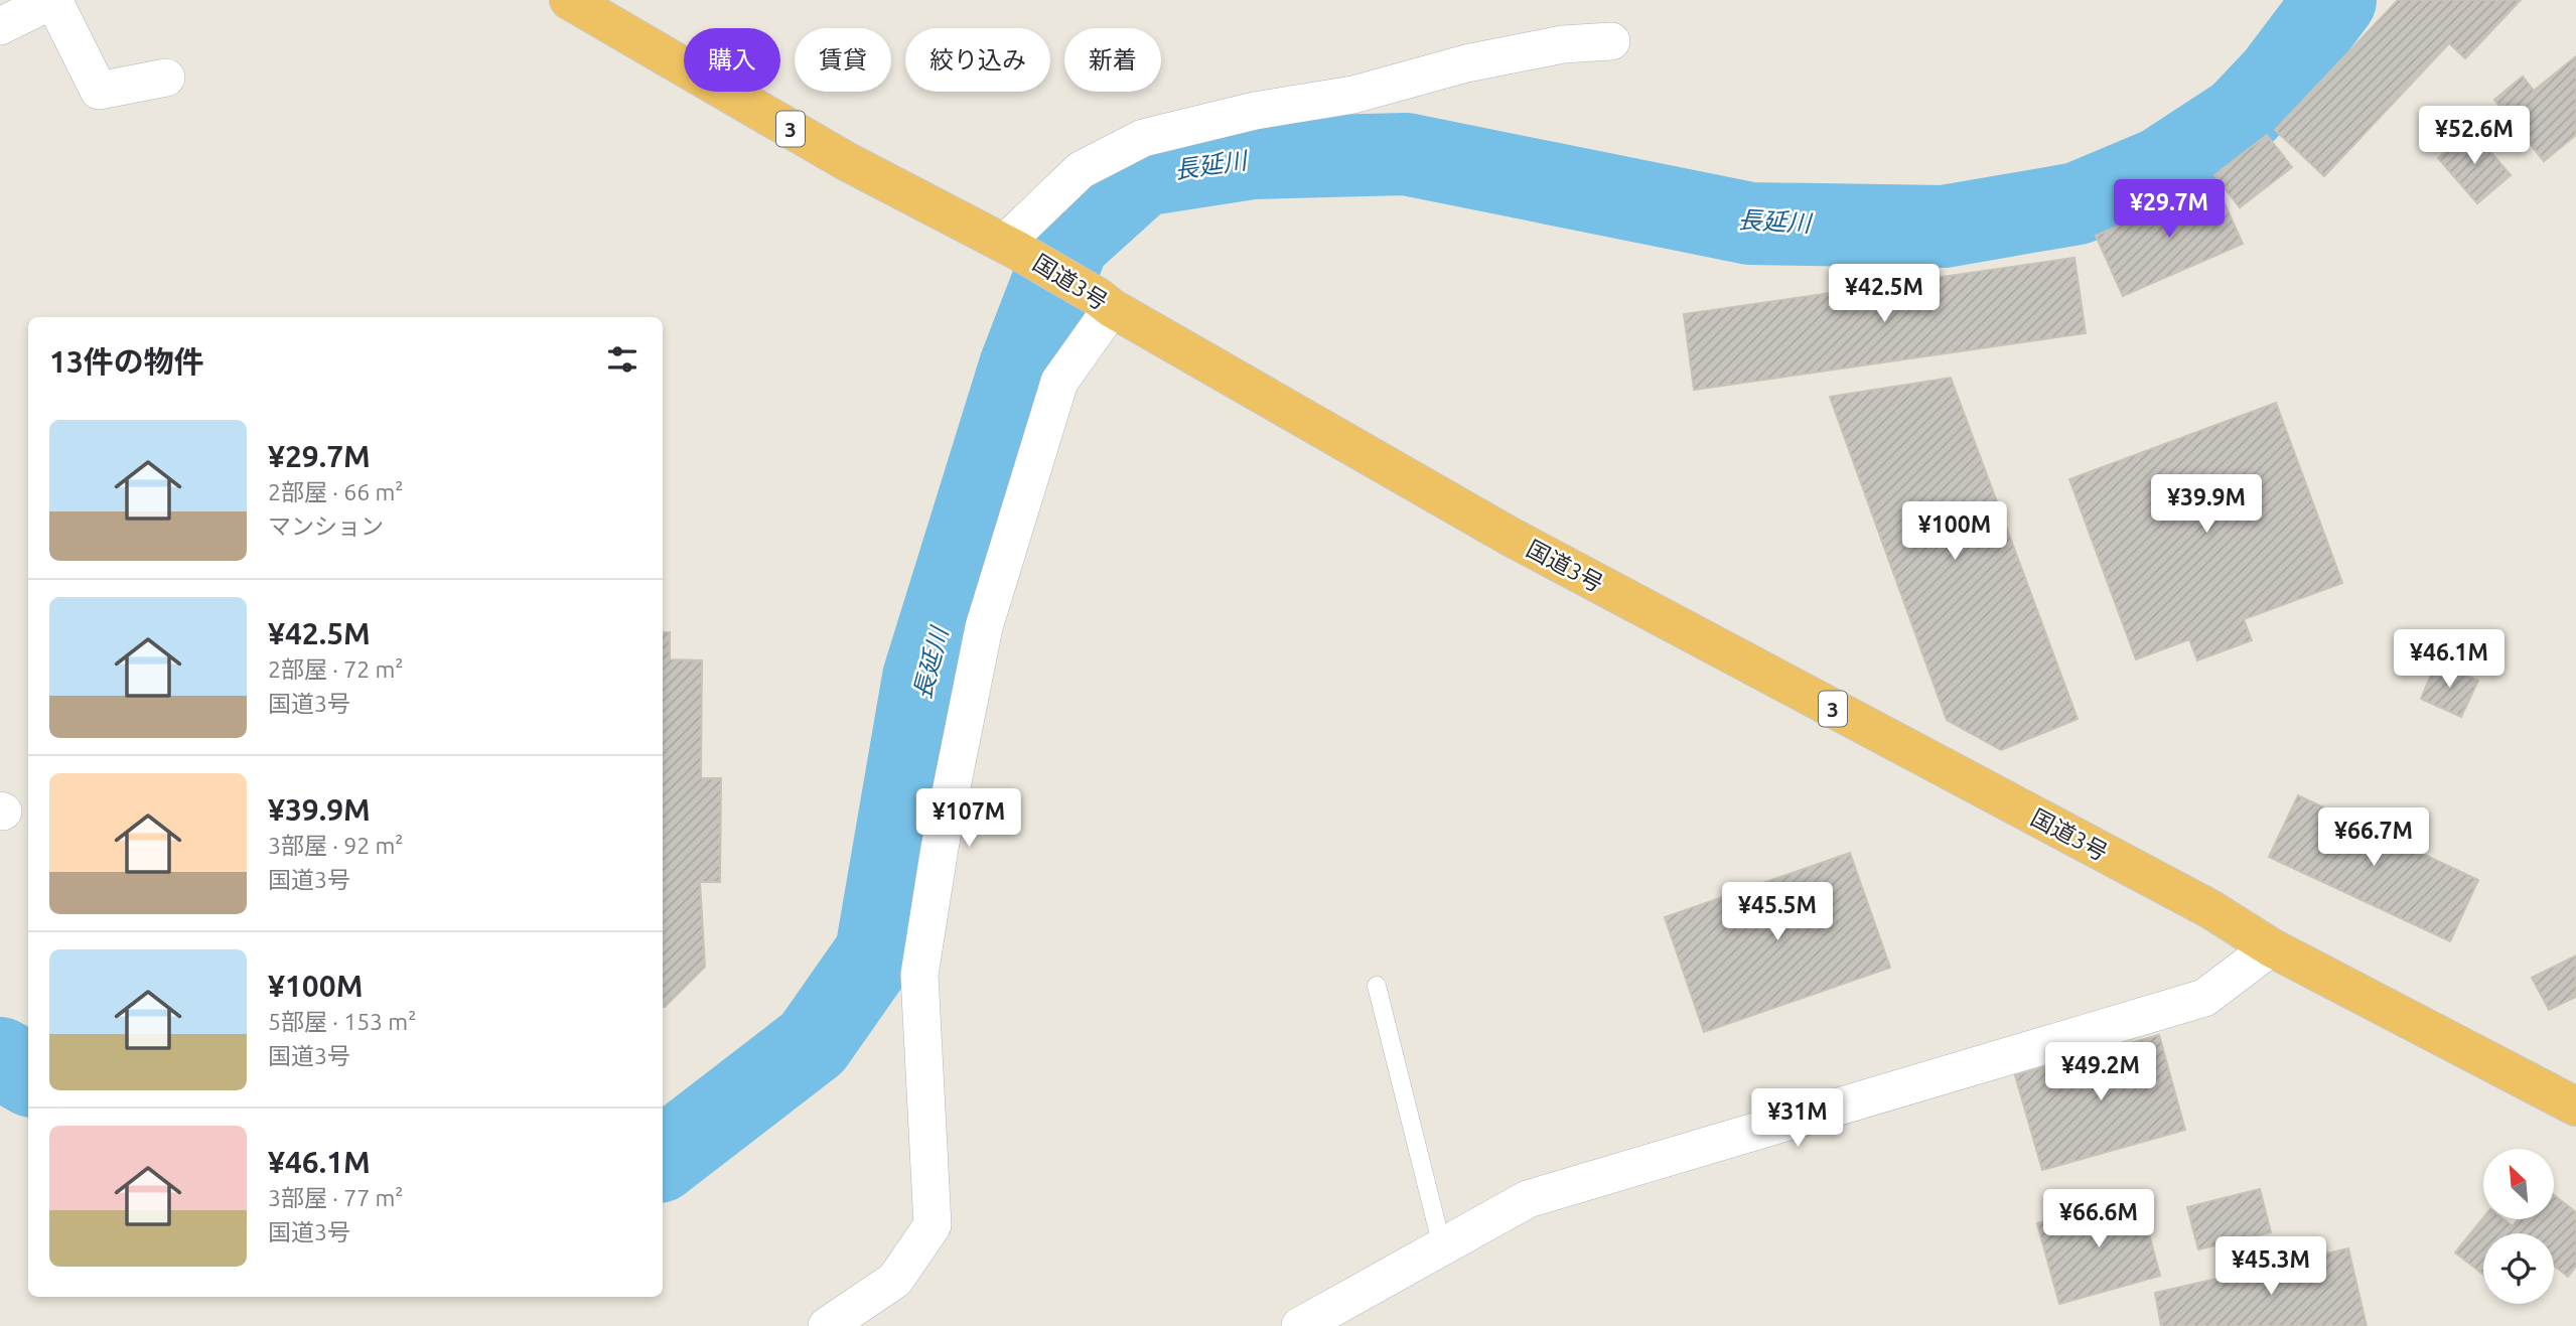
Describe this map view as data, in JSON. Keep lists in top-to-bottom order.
{
  "streets": {
    "highway": ["3", "国道3号"]
  },
  "water": ["長延川"],
  "north": "top left",
  "page": {
    "chip": [
      "購入",
      "賃貸",
      "絞り込み",
      "新着"
    ],
    "price": [
      "¥52.6M",
      "¥29.7M",
      "¥42.5M",
      "¥39.9M",
      "¥100M",
      "¥46.1M",
      "¥107M",
      "¥66.7M",
      "¥45.5M",
      "¥49.2M",
      "¥31M",
      "¥66.6M",
      "¥45.3M"
    ],
    "heading": "13件の物件",
    "list": [
      {
        "name": "¥29.7M",
        "note": "2部屋 · 66 m² · マンション"
      },
      {
        "name": "¥42.5M",
        "note": "2部屋 · 72 m² · 国道3号"
      },
      {
        "name": "¥39.9M",
        "note": "3部屋 · 92 m² · 国道3号"
      },
      {
        "name": "¥100M",
        "note": "5部屋 · 153 m² · 国道3号"
      },
      {
        "name": "¥46.1M",
        "note": "3部屋 · 77 m² · 国道3号"
      }
    ]
  }
}
